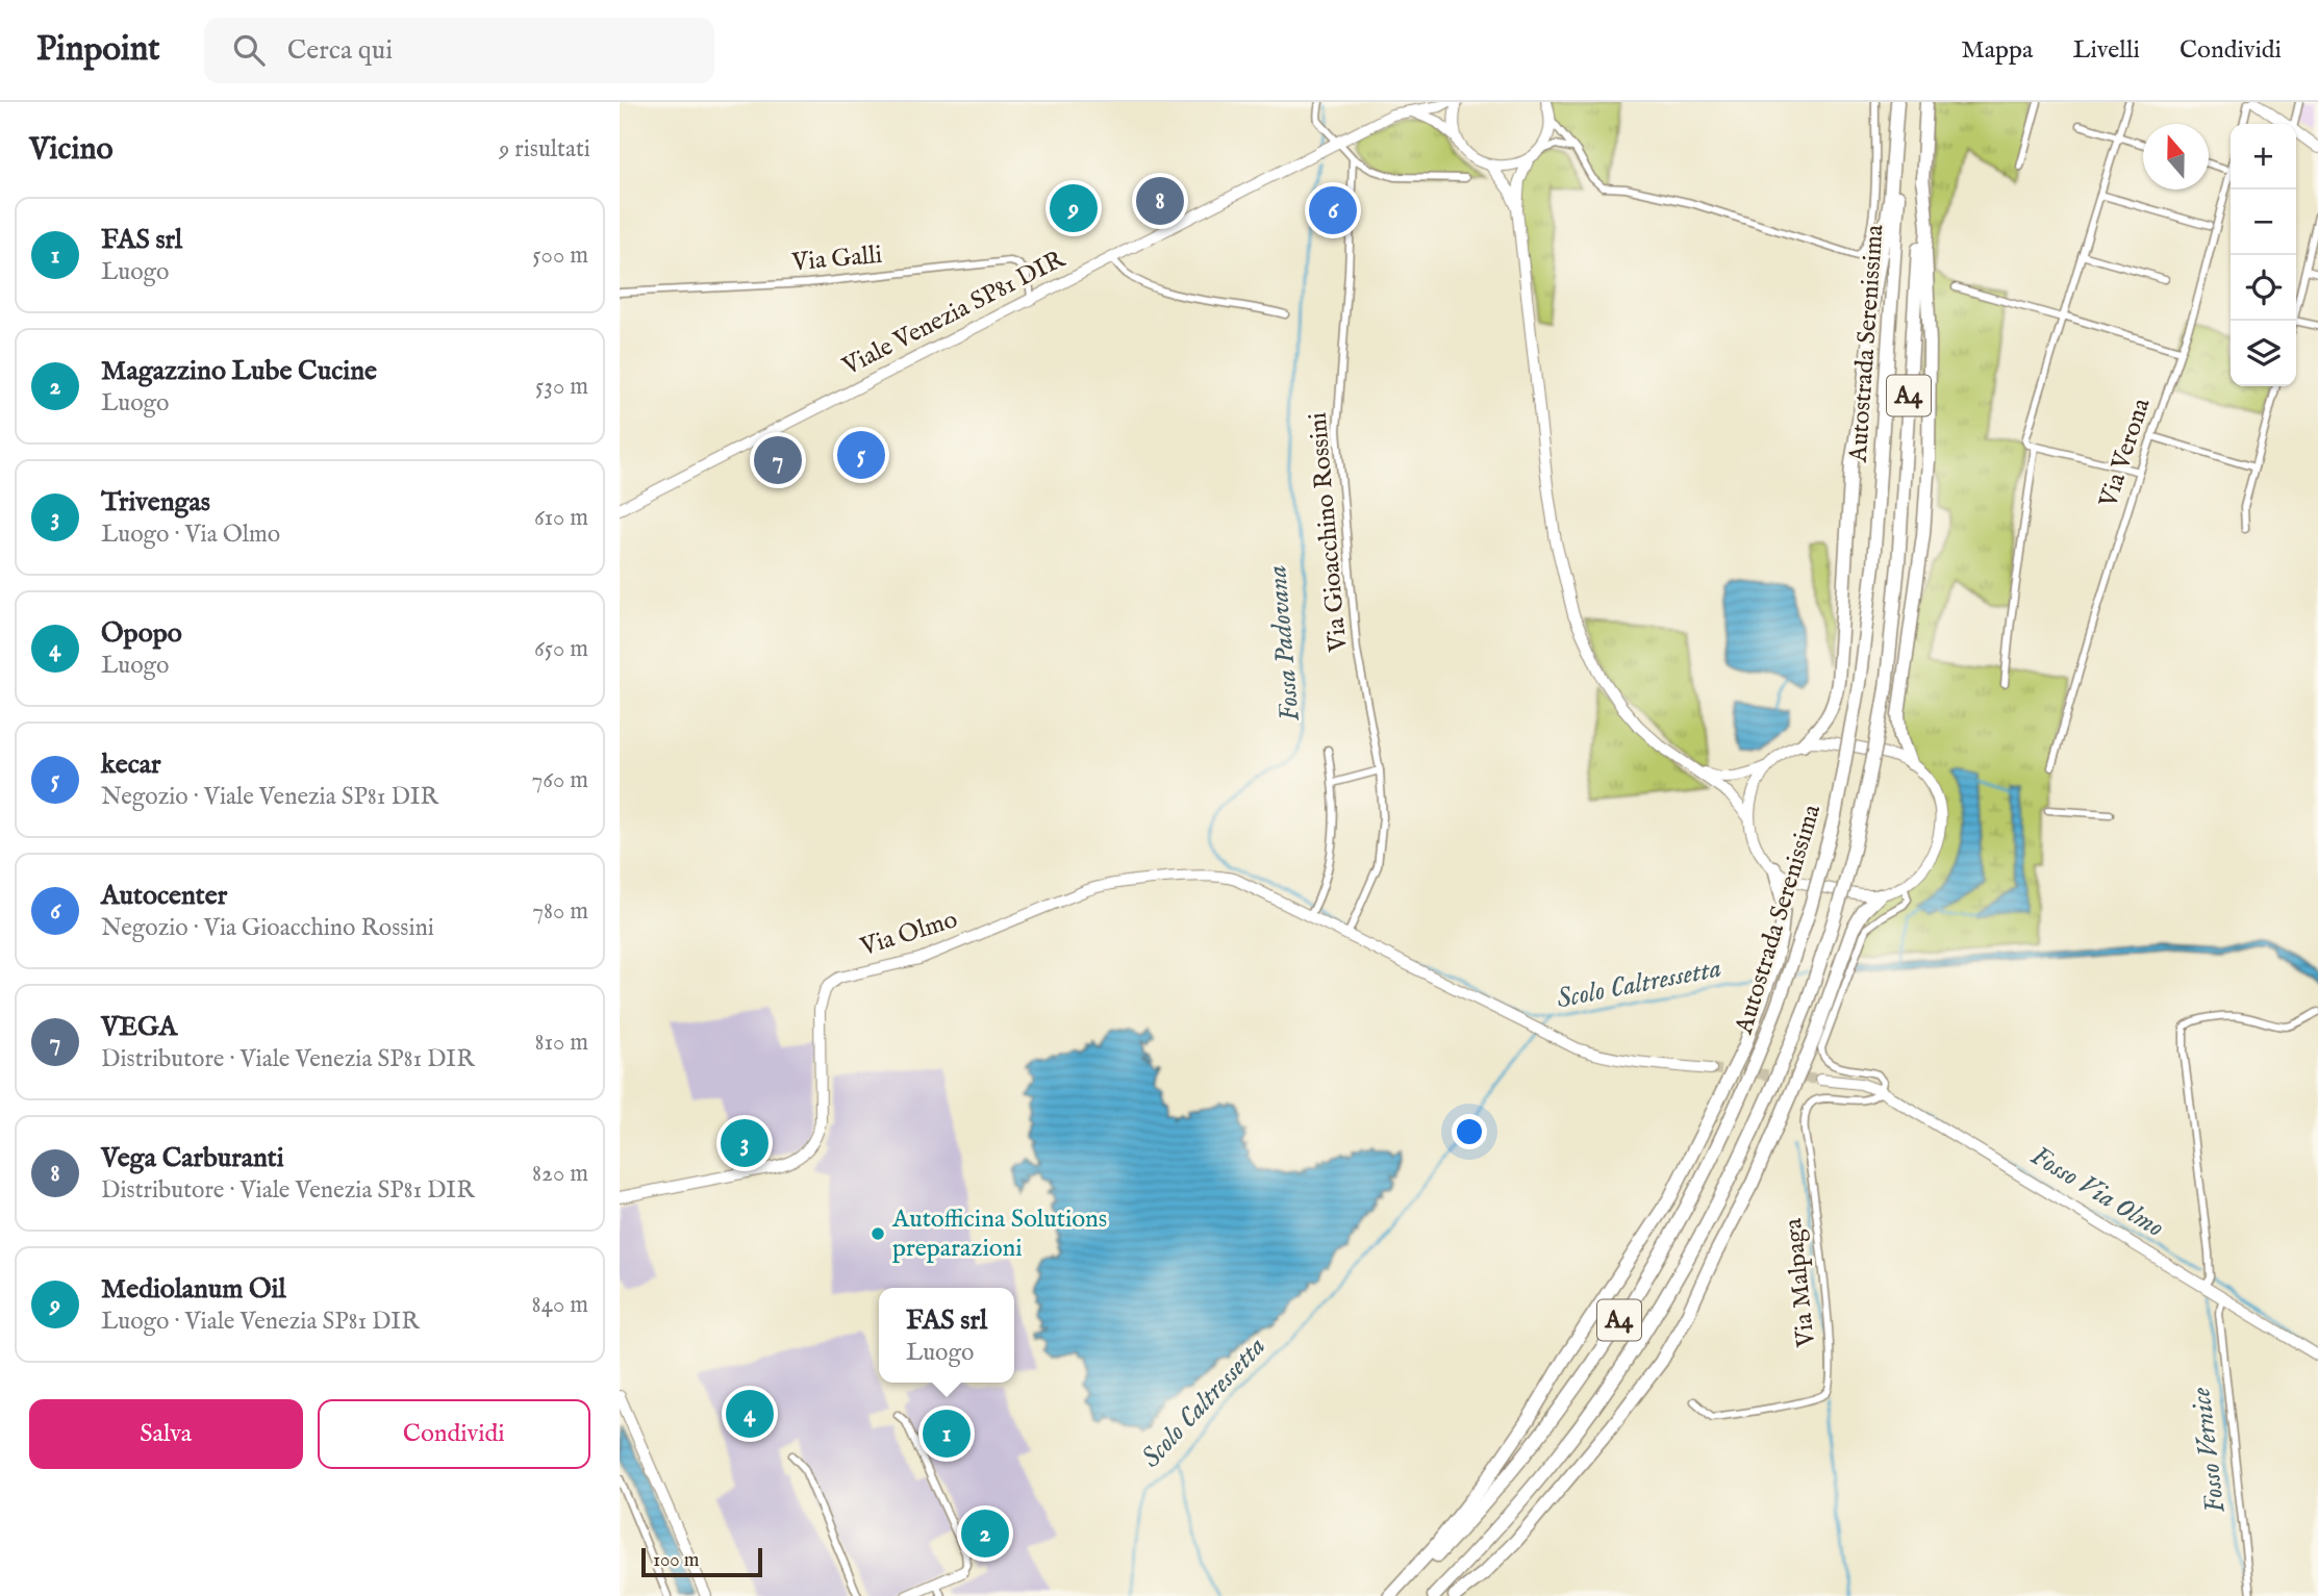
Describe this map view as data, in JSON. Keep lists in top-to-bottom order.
{
  "streets": {
    "highway": ["Autostrada Serenissima", "A4"],
    "main road": ["Viale Venezia SP81 DIR", "Via Olmo"],
    "street": [
      "Via Galli",
      "Via Verona",
      "Via Gioacchino Rossini",
      "Via Malpaga"
    ]
  },
  "crossings": [
    ["Via Galli", "Viale Venezia SP81 DIR"],
    ["Via Gioacchino Rossini", "Via Olmo"]
  ],
  "water": [
    "Fossa Padovana",
    "Scolo Caltressetta",
    "Fosso Via Olmo",
    "Fosso Vernice"
  ],
  "places": ["Autofficina Solutions preparazioni"],
  "scale_bar": "100 m",
  "north": "top",
  "page": {
    "header": "Pinpoint",
    "search": "Cerca qui",
    "nav": ["Mappa", "Livelli", "Condividi"],
    "heading": ["Vicino", "9 risultati"],
    "map_buttons": ["+", "−"],
    "pins": [
      "8",
      "9",
      "6",
      "5",
      "7",
      "3",
      "4",
      "1",
      "2"
    ],
    "list": [
      {
        "mark": "1",
        "name": "FAS srl",
        "note": "Luogo",
        "value": "500 m"
      },
      {
        "mark": "2",
        "name": "Magazzino Lube Cucine",
        "note": "Luogo",
        "value": "530 m"
      },
      {
        "mark": "3",
        "name": "Trivengas",
        "note": "Luogo · Via Olmo",
        "value": "610 m"
      },
      {
        "mark": "4",
        "name": "Opopo",
        "note": "Luogo",
        "value": "650 m"
      },
      {
        "mark": "5",
        "name": "kecar",
        "note": "Negozio · Viale Venezia SP81 DIR",
        "value": "760 m"
      },
      {
        "mark": "6",
        "name": "Autocenter",
        "note": "Negozio · Via Gioacchino Rossini",
        "value": "780 m"
      },
      {
        "mark": "7",
        "name": "VEGA",
        "note": "Distributore · Viale Venezia SP81 DIR",
        "value": "810 m"
      },
      {
        "mark": "8",
        "name": "Vega Carburanti",
        "note": "Distributore · Viale Venezia SP81 DIR",
        "value": "820 m"
      },
      {
        "mark": "9",
        "name": "Mediolanum Oil",
        "note": "Luogo · Viale Venezia SP81 DIR",
        "value": "840 m"
      }
    ],
    "popup": ["FAS srl", "Luogo"],
    "buttons": ["Salva", "Condividi"],
    "scale": "100 m"
  }
}
